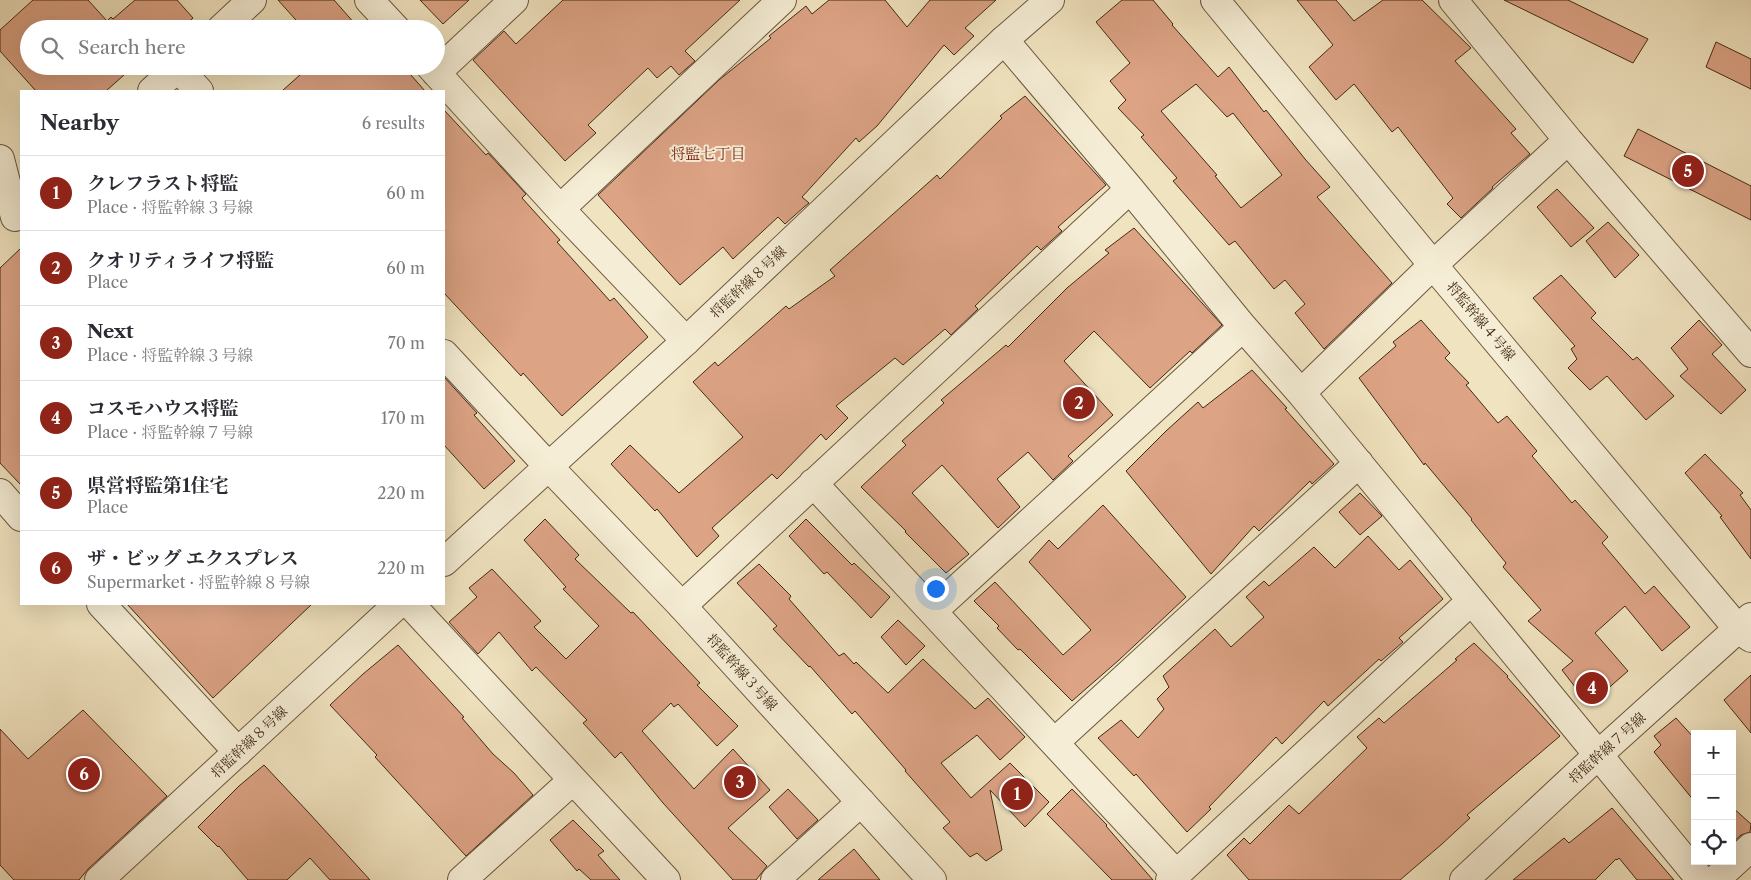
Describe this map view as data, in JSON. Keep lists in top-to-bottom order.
{
  "streets": {
    "street": [
      "将監幹線８号線",
      "将監幹線４号線",
      "将監幹線３号線",
      "将監幹線７号線"
    ]
  },
  "crossings": [
    ["将監幹線８号線", "将監幹線３号線"],
    ["将監幹線４号線", "将監幹線７号線"]
  ],
  "districts": ["将監七丁目"],
  "page": {
    "search": "Search here",
    "heading": ["Nearby", "6 results"],
    "pins": [
      "5",
      "2",
      "4",
      "6",
      "3",
      "1"
    ],
    "list": [
      {
        "mark": "1",
        "name": "クレフラスト将監",
        "note": "Place · 将監幹線３号線",
        "value": "60 m"
      },
      {
        "mark": "2",
        "name": "クオリティライフ将監",
        "note": "Place",
        "value": "60 m"
      },
      {
        "mark": "3",
        "name": "Next",
        "note": "Place · 将監幹線３号線",
        "value": "70 m"
      },
      {
        "mark": "4",
        "name": "コスモハウス将監",
        "note": "Place · 将監幹線７号線",
        "value": "170 m"
      },
      {
        "mark": "5",
        "name": "県営将監第1住宅",
        "note": "Place",
        "value": "220 m"
      },
      {
        "mark": "6",
        "name": "ザ・ビッグ エクスプレス",
        "note": "Supermarket · 将監幹線８号線",
        "value": "220 m"
      }
    ],
    "map_buttons": ["+", "−"]
  }
}
